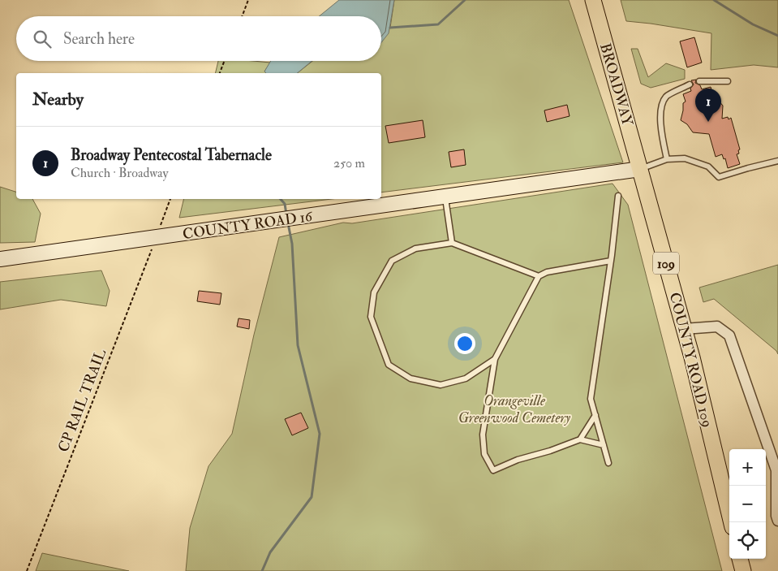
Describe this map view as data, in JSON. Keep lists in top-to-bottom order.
{
  "streets": {
    "main road": [
      "BROADWAY",
      "COUNTY ROAD 16",
      "109",
      "COUNTY ROAD 109"
    ],
    "path": ["CP RAIL TRAIL"]
  },
  "crossings": [
    ["BROADWAY", "COUNTY ROAD 16"],
    ["BROADWAY", "COUNTY ROAD 109"],
    ["COUNTY ROAD 16", "COUNTY ROAD 109"],
    ["COUNTY ROAD 16", "CP RAIL TRAIL"]
  ],
  "parks": ["Orangeville Greenwood Cemetery"],
  "page": {
    "search": "Search here",
    "heading": "Nearby",
    "pins": "1",
    "list": [
      {
        "mark": "1",
        "name": "Broadway Pentecostal Tabernacle",
        "note": "Church · Broadway",
        "value": "250 m"
      }
    ],
    "map_buttons": ["+", "−"]
  }
}
